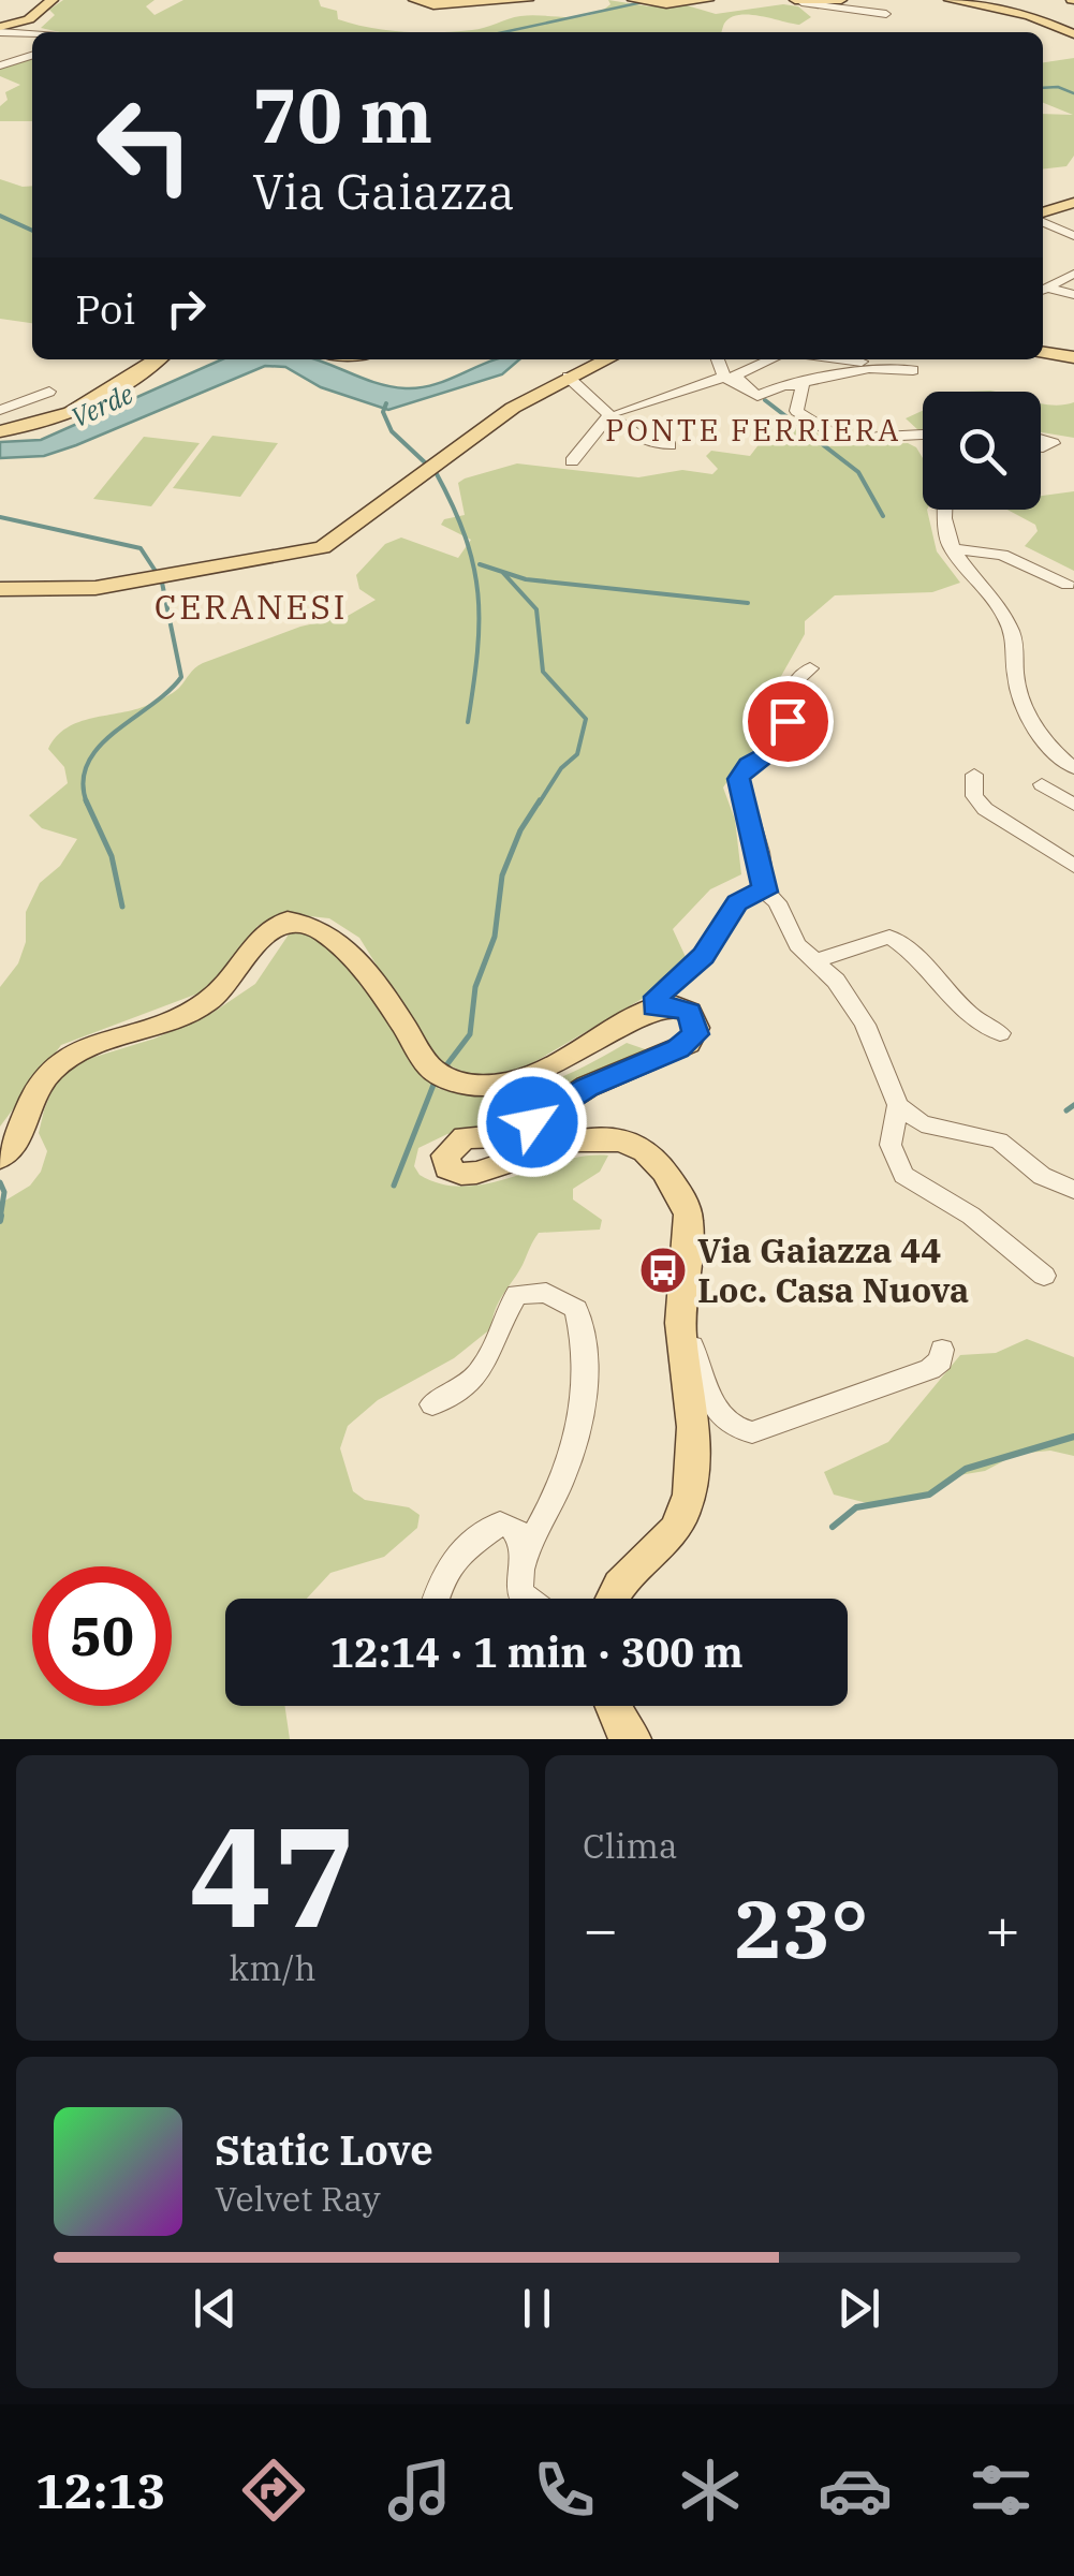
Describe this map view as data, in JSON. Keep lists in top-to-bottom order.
{
  "districts": ["PONTE FERRIERA", "CERANESI"],
  "water": ["Verde"],
  "places": {
    "bus stop": ["Via Gaiazza 44 Loc. Casa Nuova"]
  },
  "page": {
    "turn": ["70 m", "Via Gaiazza"],
    "then": "Poi",
    "limit": "50",
    "trip": "12:14 · 1 min · 300 m",
    "tile": [
      ["47", "km/h"],
      "Clima"
    ],
    "heat": ["−", "23°", "+"],
    "song": ["Static Love", "Velvet Ray"],
    "tabs": "12:13"
  }
}
